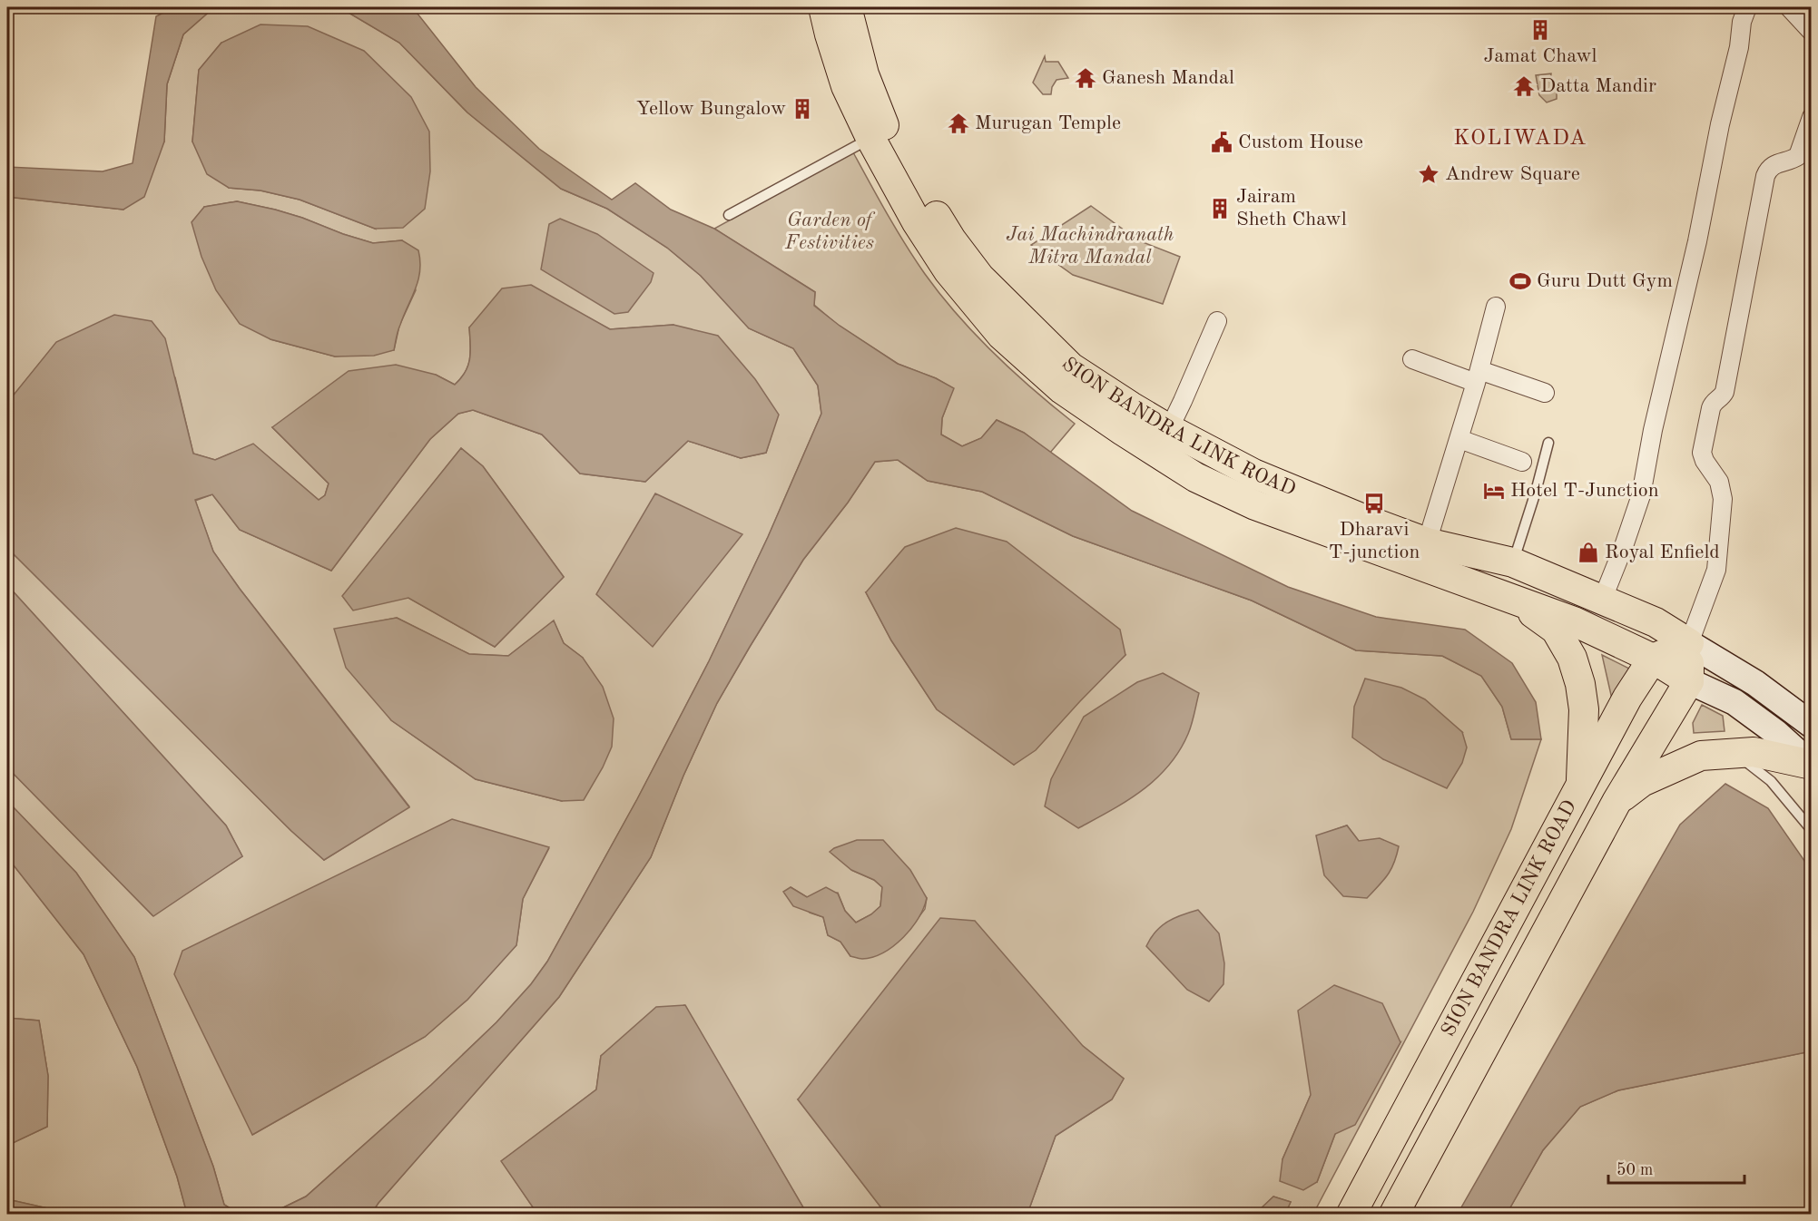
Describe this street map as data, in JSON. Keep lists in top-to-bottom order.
{
  "streets": {
    "main road": ["SION BANDRA LINK ROAD"]
  },
  "districts": ["KOLIWADA"],
  "parks": ["Garden of Festivities", "Jai Machindranath Mitra Mandal"],
  "places": {
    "building": ["Jamat Chawl", "Yellow Bungalow", "Jairam Sheth Chawl"],
    "temple": ["Ganesh Mandal", "Datta Mandir", "Murugan Temple"],
    "public building": ["Custom House"],
    "place": ["Andrew Square"],
    "sports": ["Guru Dutt Gym"],
    "hotel": ["Hotel T-Junction"],
    "bus stop": ["Dharavi T-junction"],
    "shop": ["Royal Enfield"]
  },
  "scale_bar": "50 m"
}
